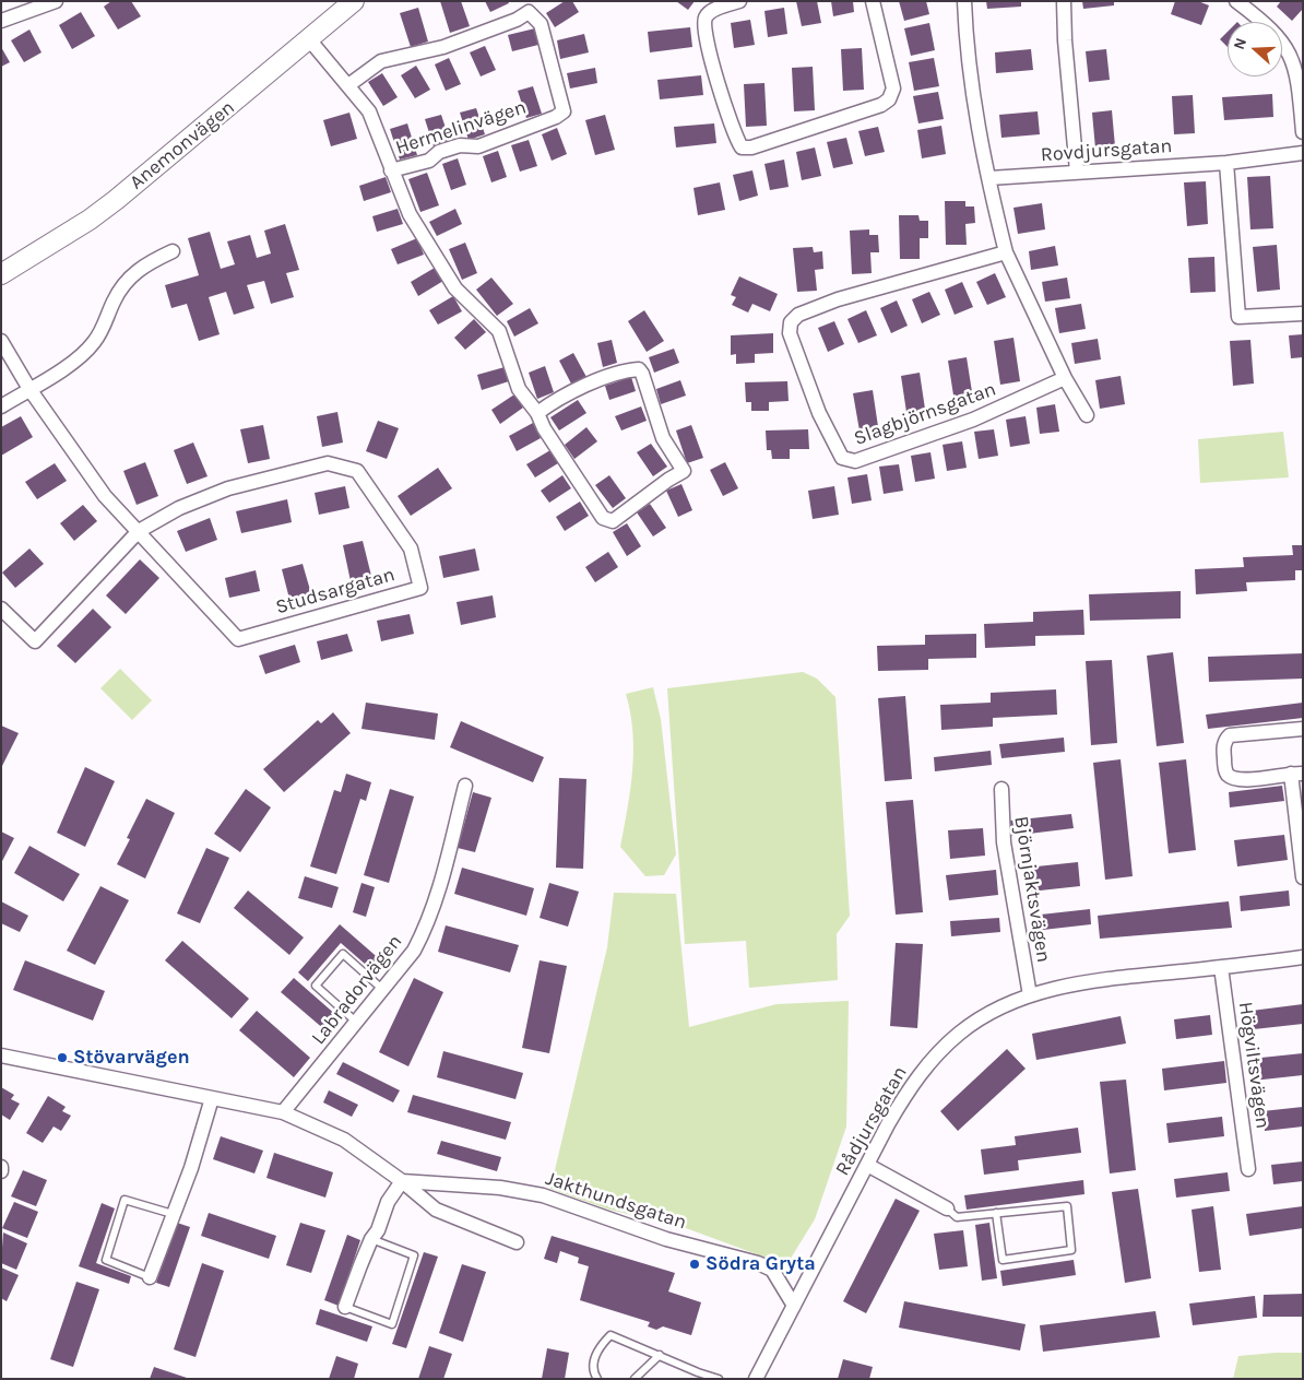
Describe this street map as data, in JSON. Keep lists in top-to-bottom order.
{
  "streets": {
    "street": [
      "Hermelinvägen",
      "Anemonvägen",
      "Rovdjursgatan",
      "Slagbjörnsgatan",
      "Studsargatan",
      "Björnjaktsvägen",
      "Labradorvägen",
      "Högviltsvägen",
      "Rådjursgatan",
      "Jakthundsgatan"
    ]
  },
  "crossings": [
    ["Hermelinvägen", "Anemonvägen"],
    ["Björnjaktsvägen", "Rådjursgatan"],
    ["Högviltsvägen", "Rådjursgatan"],
    ["Rådjursgatan", "Jakthundsgatan"]
  ],
  "places": ["Stövarvägen", "Södra Gryta"],
  "north": "left"
}
